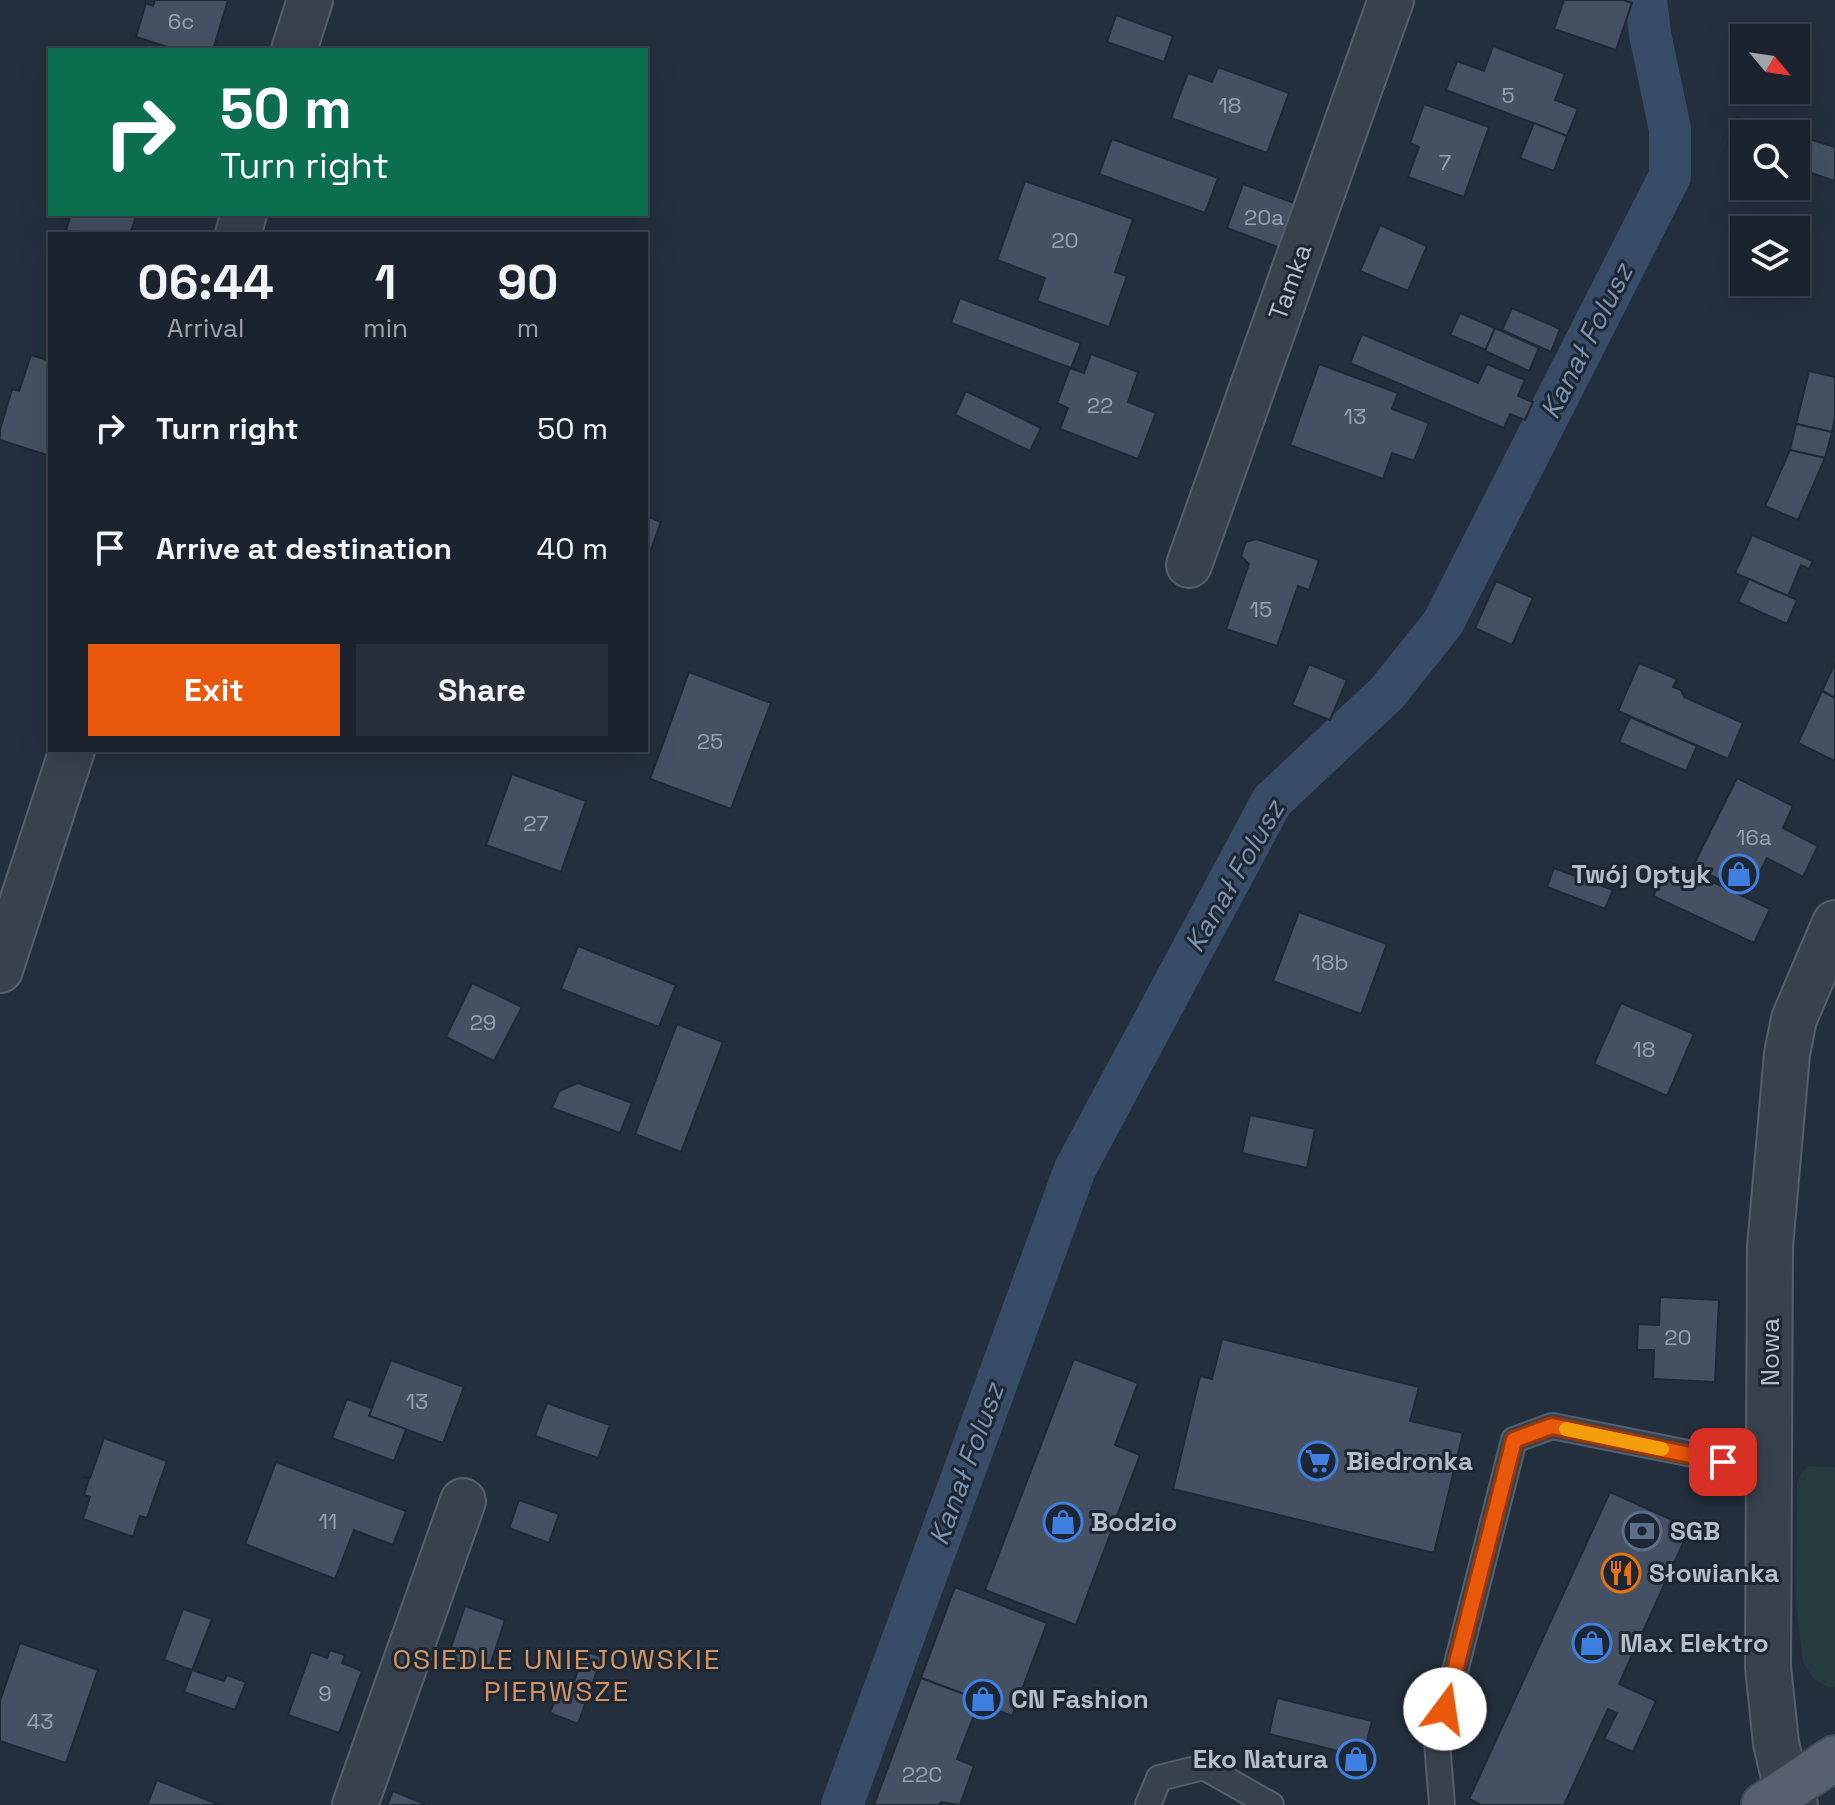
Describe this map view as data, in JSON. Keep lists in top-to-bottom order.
{
  "streets": {
    "street": ["Tamka", "Nowa"]
  },
  "districts": ["OSIEDLE UNIEJOWSKIE PIERWSZE"],
  "water": ["Kanał Folusz"],
  "places": {
    "shop": [
      "Twój Optyk",
      "Bodzio",
      "Max Elektro",
      "CN Fashion",
      "Eko Natura"
    ],
    "supermarket": ["Biedronka"],
    "bank": ["SGB"],
    "restaurant": ["Słowianka"]
  },
  "house_numbers": [
    "6c",
    "5",
    "18",
    "7",
    "20a",
    "20",
    "22",
    "13",
    "15",
    "25",
    "27",
    "16a",
    "18b",
    "29",
    "18",
    "20",
    "13",
    "11",
    "9",
    "43",
    "22C"
  ],
  "north": "bottom right",
  "page": {
    "turn": ["50 m", "Turn right"],
    "eta": [
      "06:44",
      "Arrival",
      "1",
      "min",
      "90",
      "m"
    ],
    "list": [
      {
        "name": "Turn right",
        "value": "50 m"
      },
      {
        "name": "Arrive at destination",
        "value": "40 m"
      }
    ],
    "buttons": ["Exit", "Share"]
  }
}
